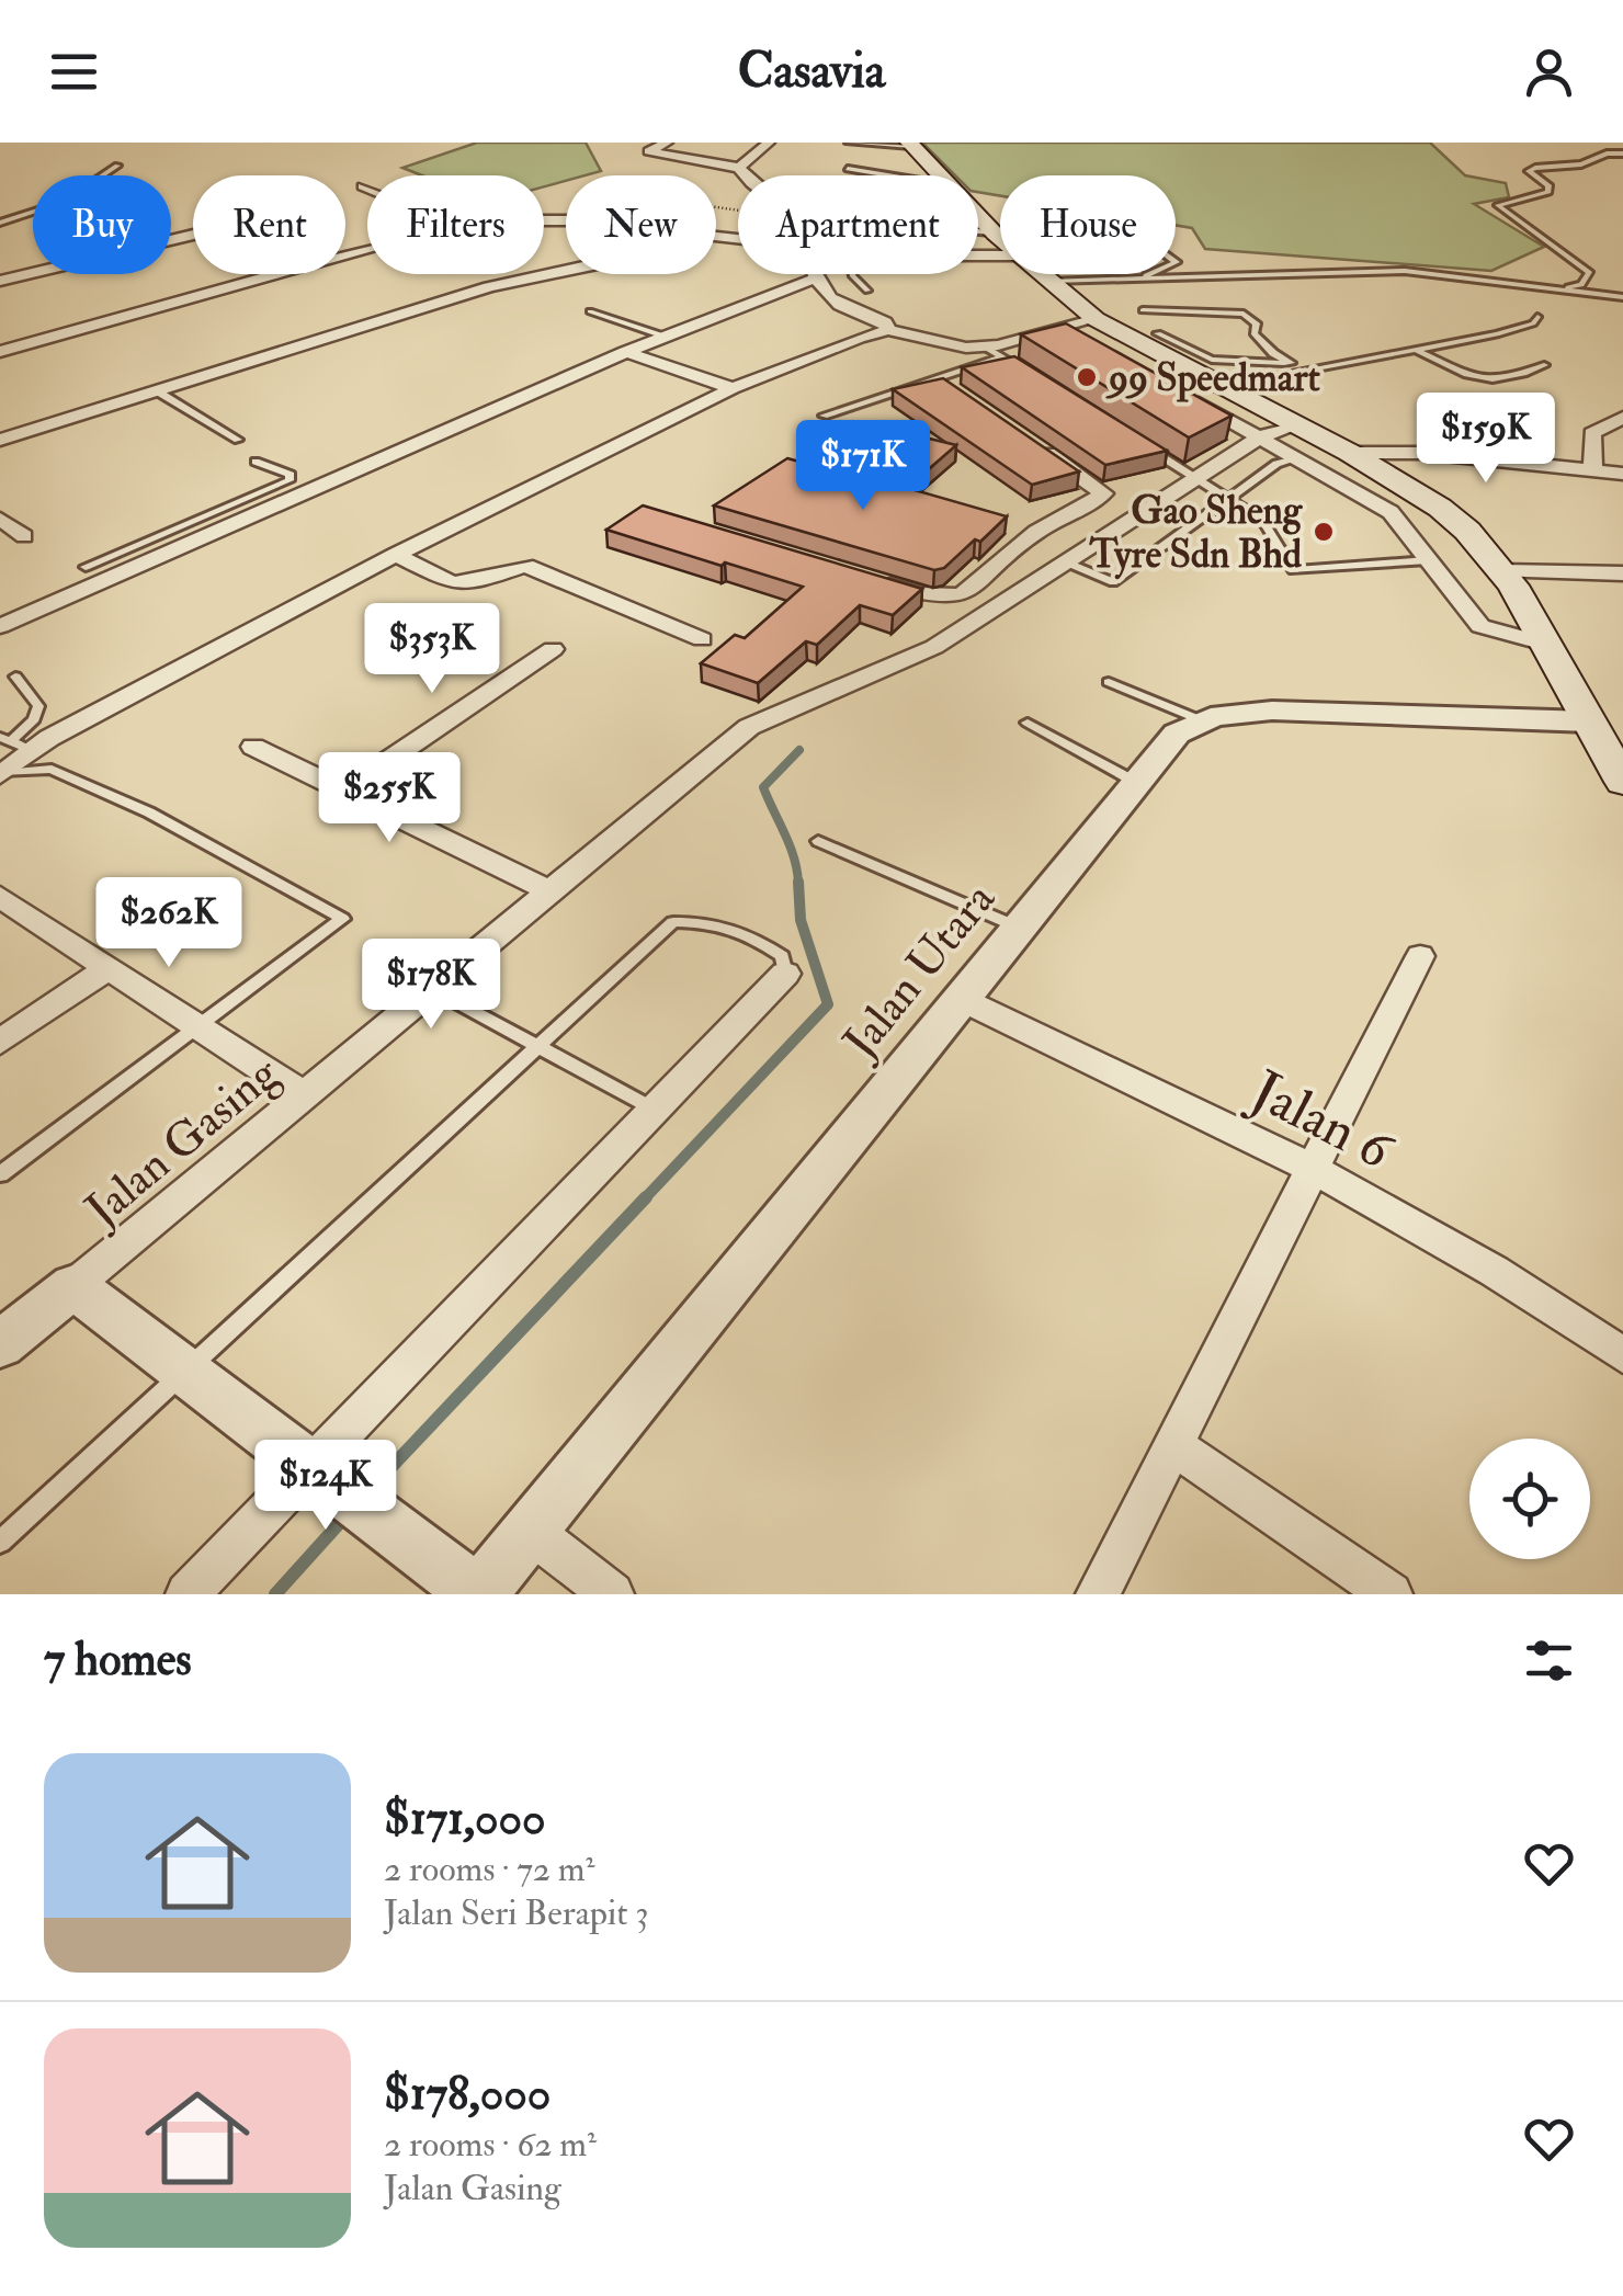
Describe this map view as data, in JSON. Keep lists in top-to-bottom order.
{
  "streets": {
    "street": ["Jalan Utara", "Jalan 6", "Jalan Gasing"]
  },
  "crossings": [
    ["Jalan Utara", "Jalan 6"]
  ],
  "places": ["99 Speedmart", "Gao Sheng Tyre Sdn Bhd"],
  "page": {
    "header": "Casavia",
    "chip": [
      "Buy",
      "Rent",
      "Filters",
      "New",
      "Apartment",
      "House"
    ],
    "price": [
      "$159K",
      "$171K",
      "$353K",
      "$255K",
      "$262K",
      "$178K",
      "$124K"
    ],
    "heading": "7 homes",
    "list": [
      {
        "name": "$171,000",
        "note": "2 rooms · 72 m² · Jalan Seri Berapit 3"
      },
      {
        "name": "$178,000",
        "note": "2 rooms · 62 m² · Jalan Gasing"
      }
    ]
  }
}
